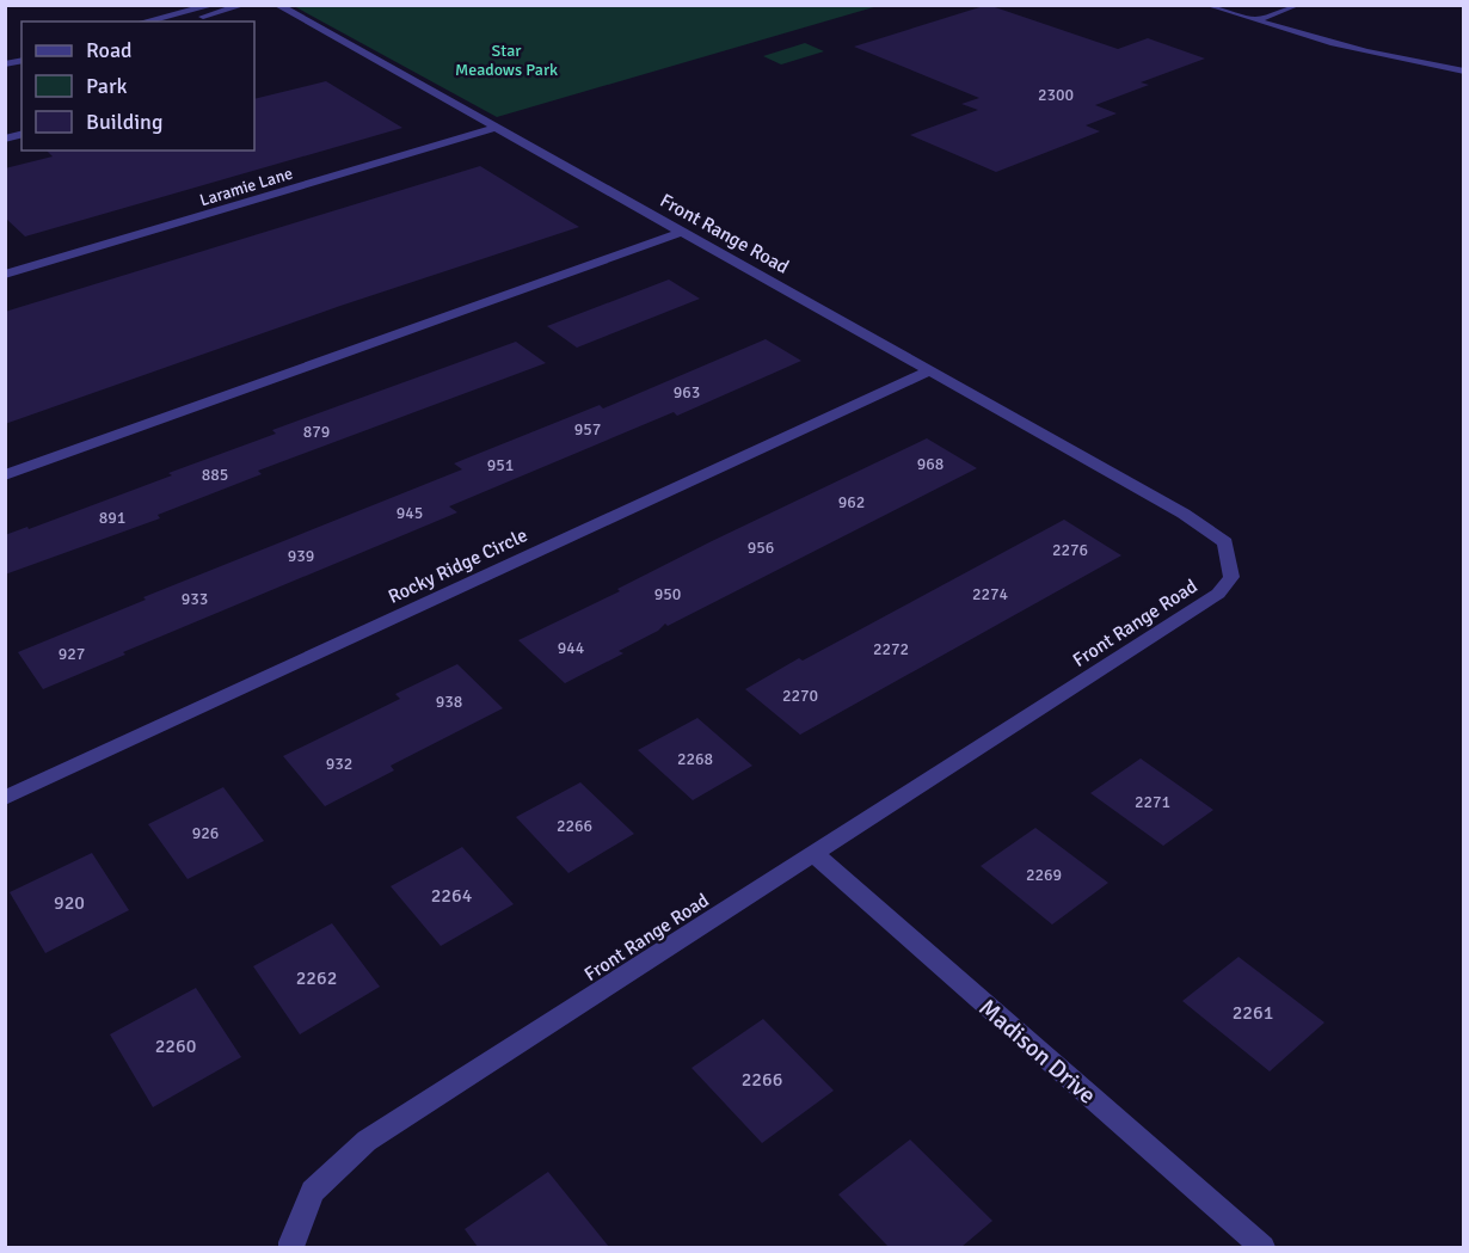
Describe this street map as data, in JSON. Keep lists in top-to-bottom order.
{
  "streets": {
    "street": [
      "Laramie Lane",
      "Front Range Road",
      "Rocky Ridge Circle",
      "Madison Drive"
    ]
  },
  "crossings": [
    ["Laramie Lane", "Front Range Road"],
    ["Front Range Road", "Rocky Ridge Circle"],
    ["Front Range Road", "Madison Drive"]
  ],
  "parks": ["Star Meadows Park"],
  "house_numbers": [
    "2300",
    "963",
    "957",
    "879",
    "968",
    "951",
    "885",
    "962",
    "945",
    "891",
    "956",
    "2276",
    "939",
    "950",
    "2274",
    "933",
    "944",
    "2272",
    "927",
    "2270",
    "938",
    "2268",
    "932",
    "2271",
    "2266",
    "926",
    "2269",
    "2264",
    "920",
    "2262",
    "2261",
    "2260",
    "2266"
  ],
  "legend": ["Road", "Park", "Building"]
}
